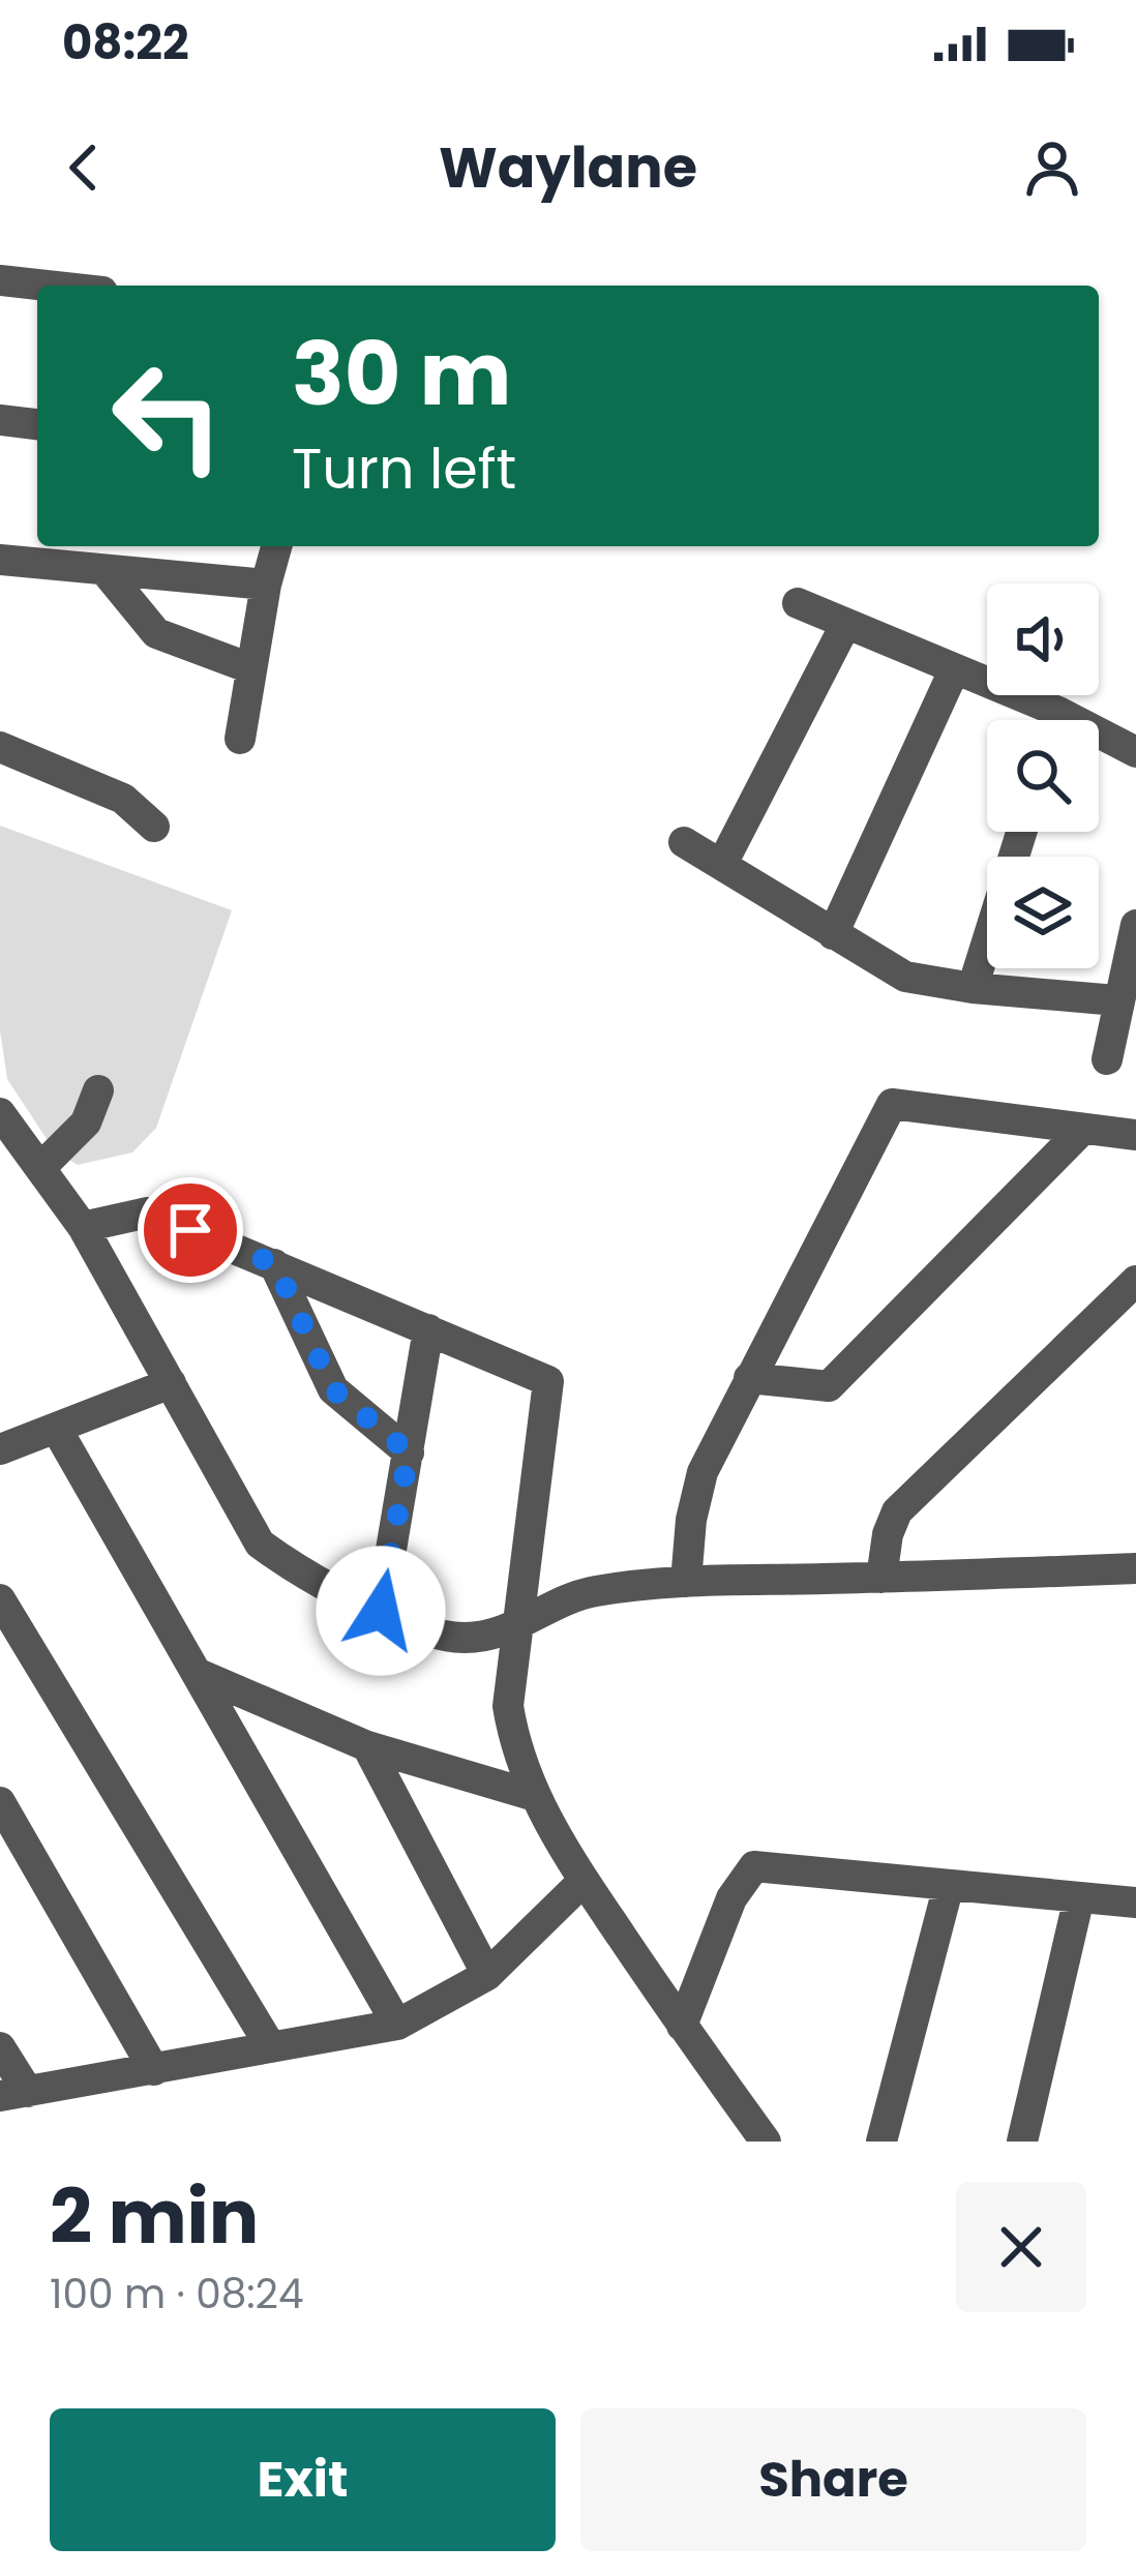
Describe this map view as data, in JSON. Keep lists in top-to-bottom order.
{
  "page": {
    "status": "08:22",
    "header": "Waylane",
    "turn": ["30 m", "Turn left"],
    "heading": ["2 min", "100 m · 08:24"],
    "buttons": ["Exit", "Share"]
  }
}
